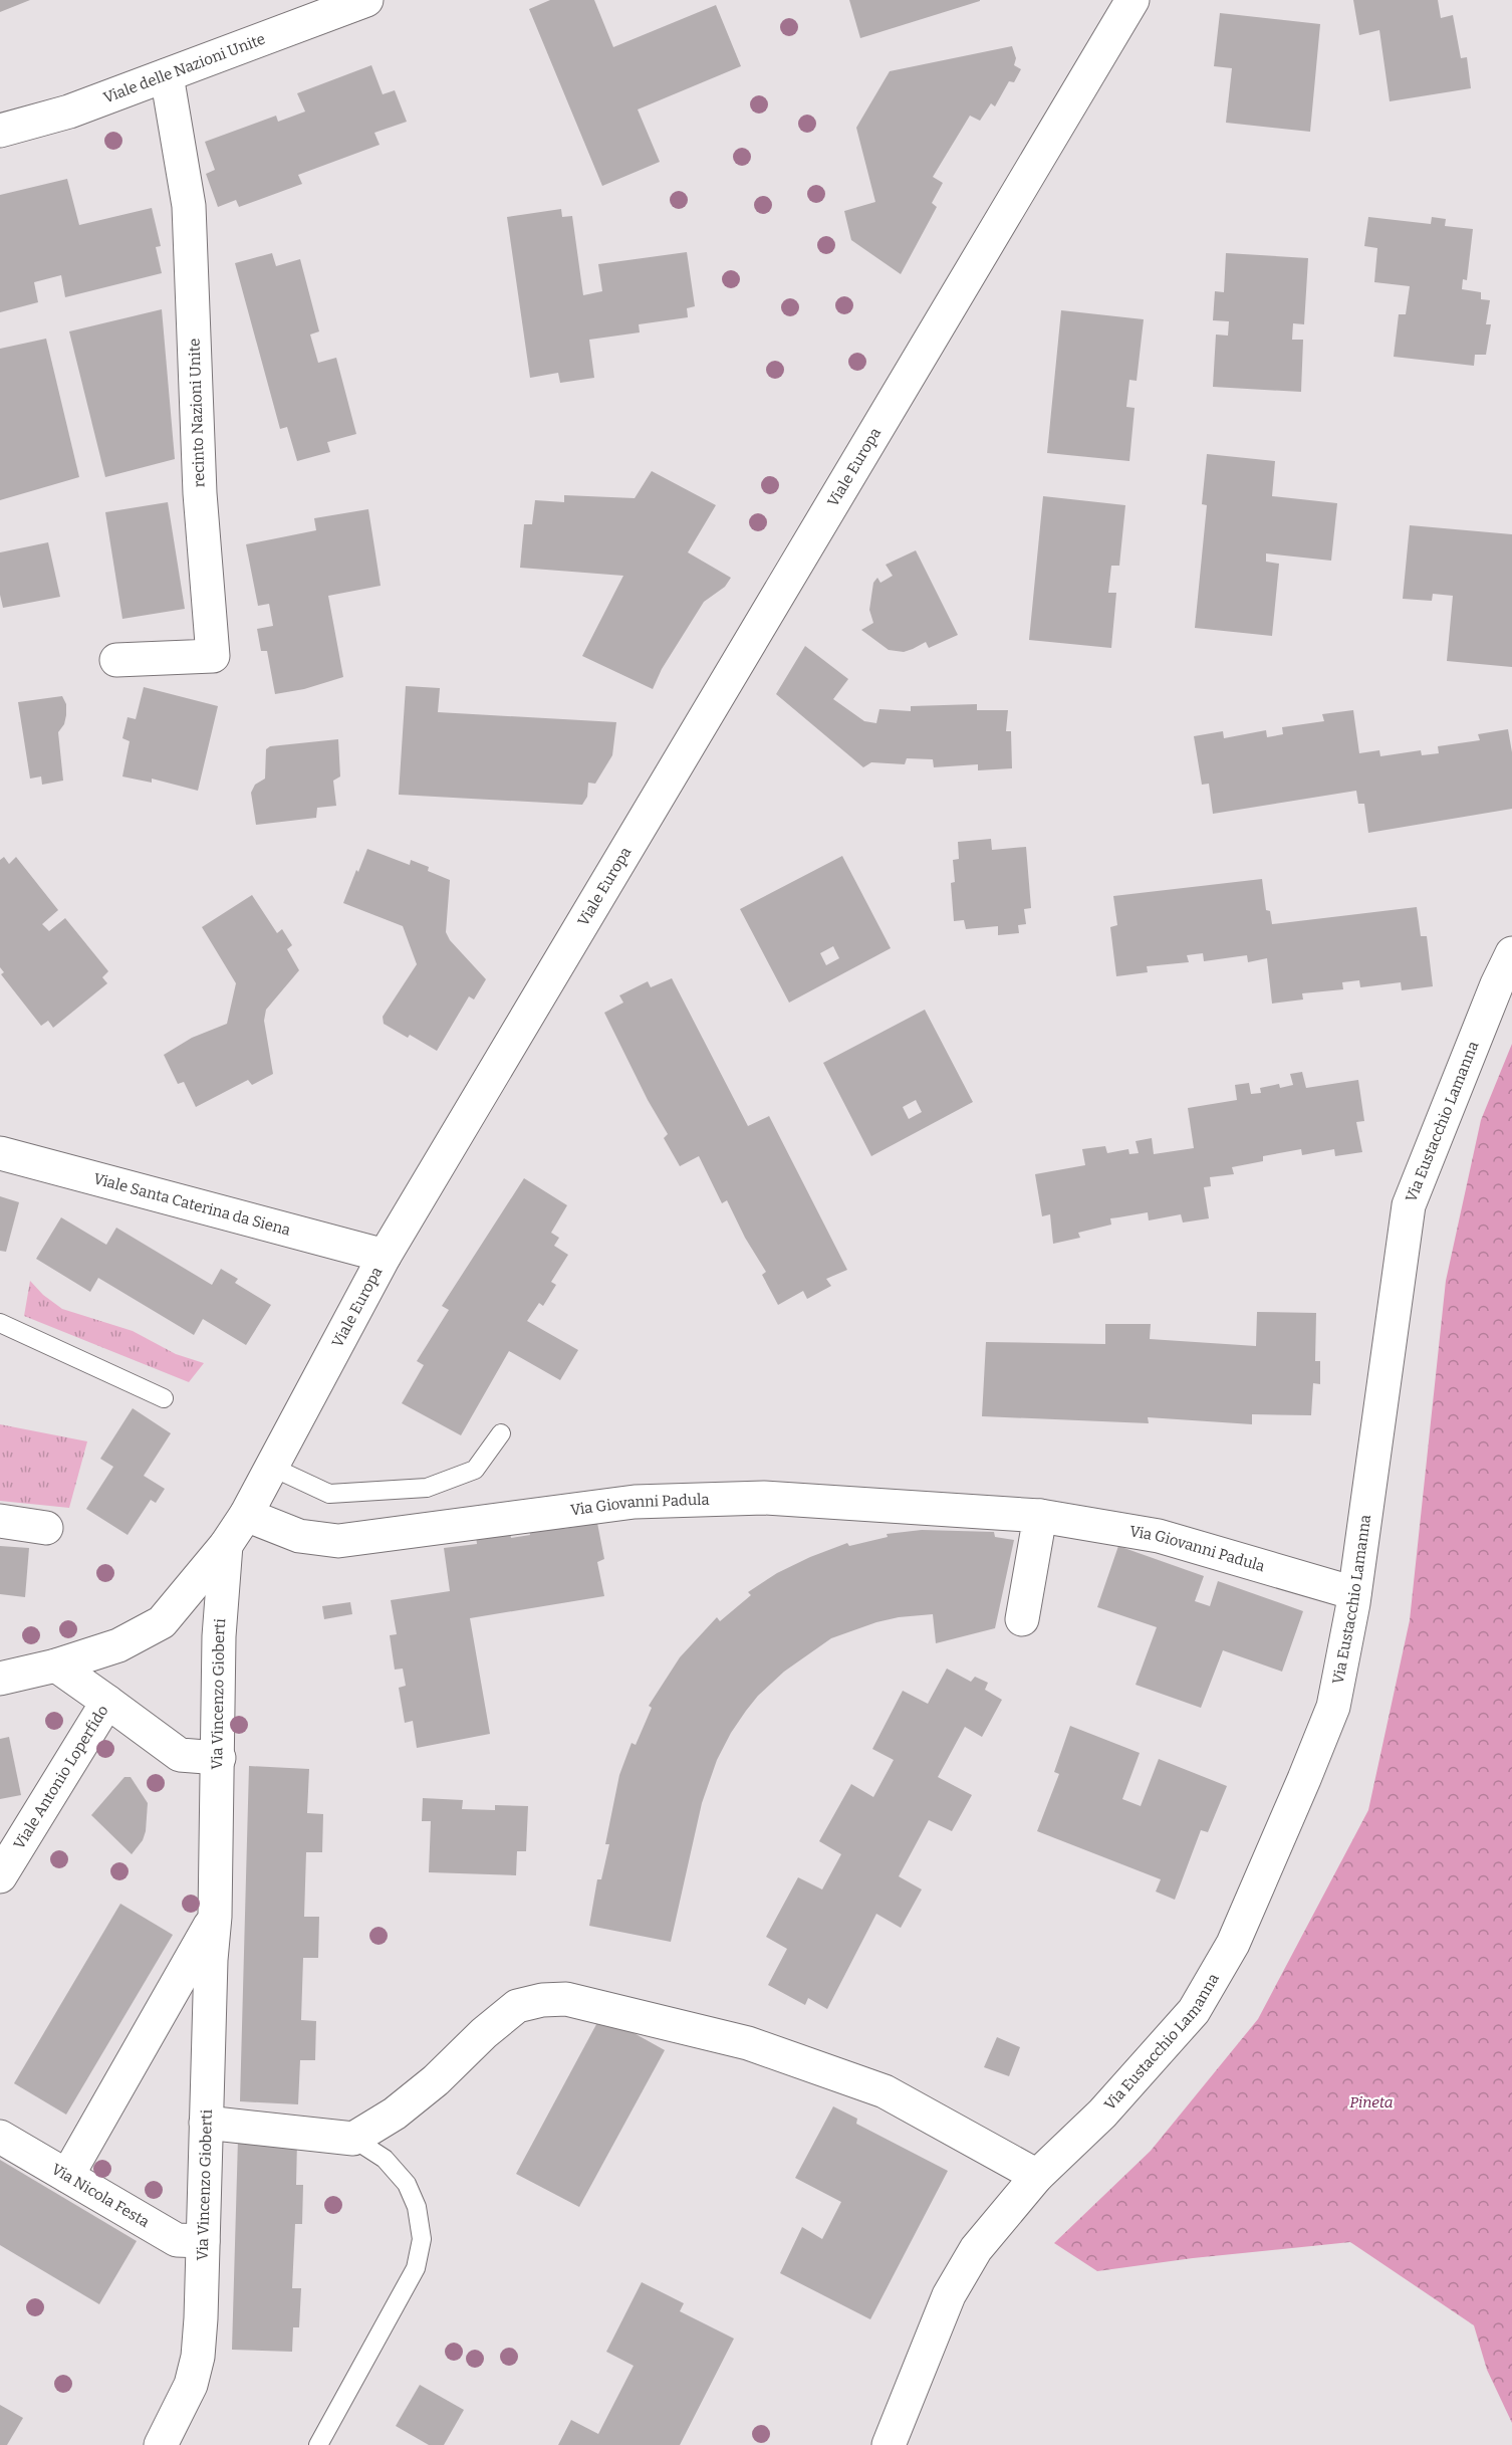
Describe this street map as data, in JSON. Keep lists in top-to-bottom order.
{
  "streets": {
    "street": [
      "Viale delle Nazioni Unite",
      "recinto Nazioni Unite",
      "Viale Europa",
      "Via Eustacchio Lamanna",
      "Viale Santa Caterina da Siena",
      "Via Giovanni Padula",
      "Via Vincenzo Gioberti",
      "Viale Antonio Loperfido",
      "Via Nicola Festa"
    ]
  },
  "crossings": [
    ["Viale delle Nazioni Unite", "recinto Nazioni Unite"],
    ["Viale Europa", "Viale Santa Caterina da Siena"],
    ["Viale Europa", "Via Giovanni Padula"],
    ["Viale Europa", "Via Vincenzo Gioberti"],
    ["Viale Europa", "Viale Antonio Loperfido"],
    ["Via Eustacchio Lamanna", "Via Giovanni Padula"],
    ["Via Vincenzo Gioberti", "Via Nicola Festa"]
  ],
  "parks": ["Pineta"]
}
